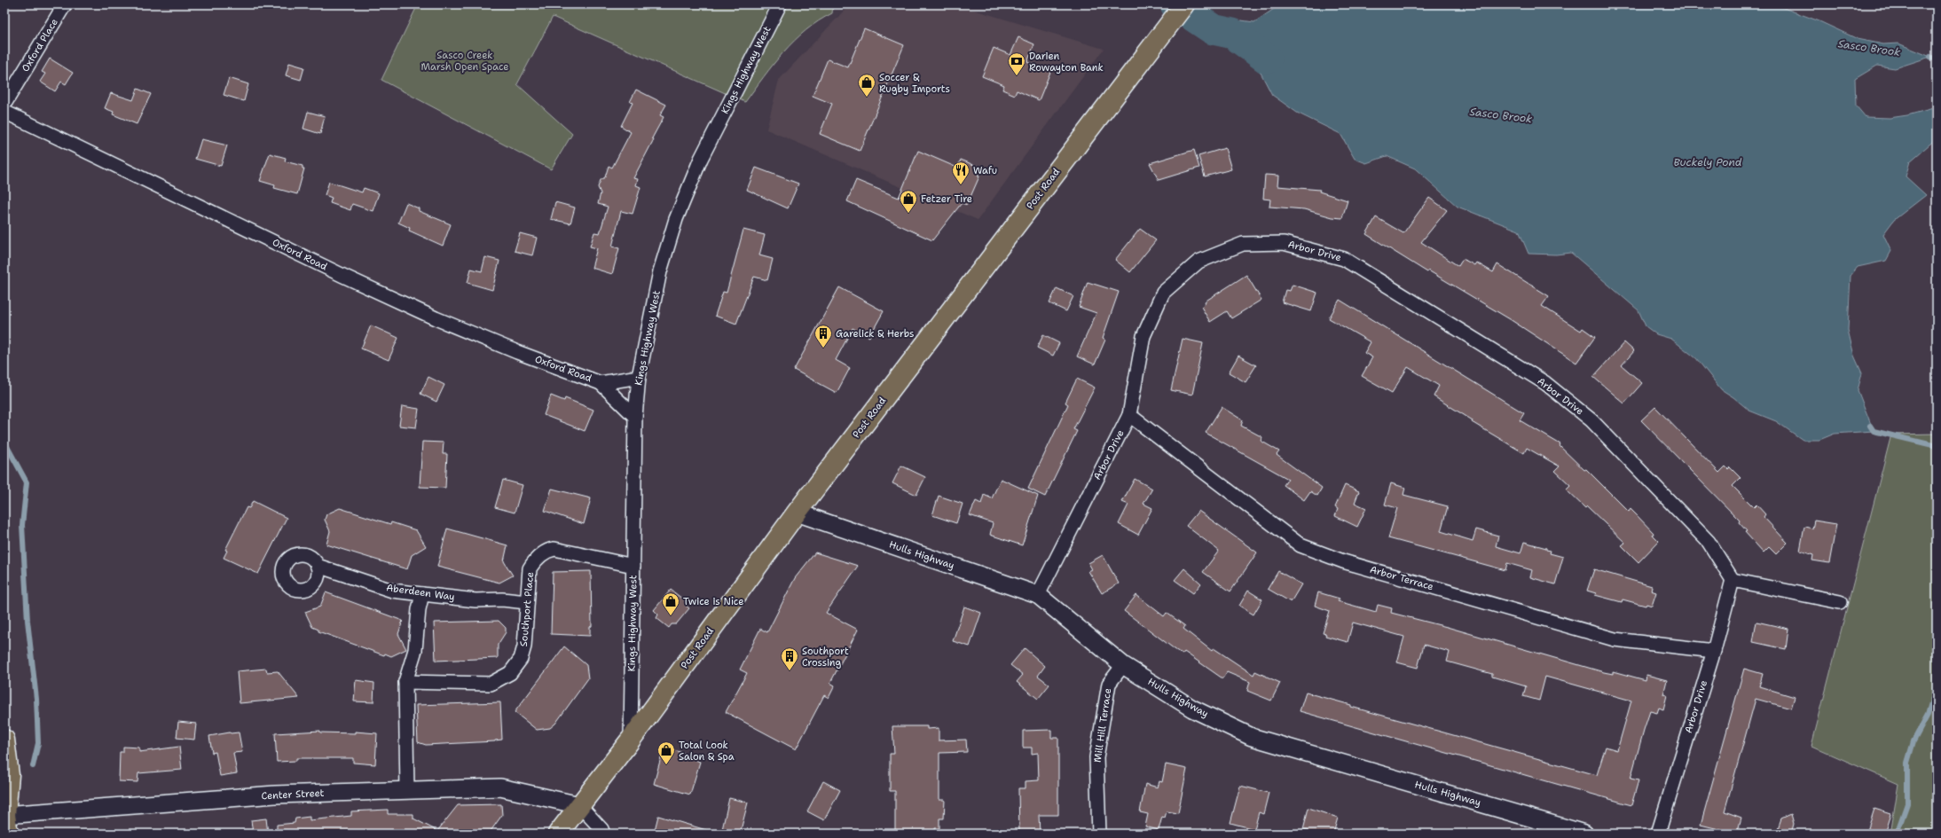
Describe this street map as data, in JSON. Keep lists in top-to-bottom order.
{
  "streets": {
    "main road": ["Post Road"],
    "street": [
      "Oxford Place",
      "Kings Highway West",
      "Arbor Drive",
      "Oxford Road",
      "Hulls Highway",
      "Arbor Terrace",
      "Aberdeen Way",
      "Southport Place",
      "Mill Hill Terrace",
      "Center Street"
    ]
  },
  "crossings": [
    ["Kings Highway West", "Post Road"],
    ["Kings Highway West", "Oxford Road"],
    ["Kings Highway West", "Southport Place"],
    ["Post Road", "Hulls Highway"],
    ["Post Road", "Center Street"],
    ["Arbor Drive", "Hulls Highway"],
    ["Arbor Drive", "Arbor Terrace"],
    ["Hulls Highway", "Mill Hill Terrace"],
    ["Aberdeen Way", "Southport Place"]
  ],
  "water": ["Sasco Brook", "Buckely Pond"],
  "parks": ["Sasco Creek Marsh Open Space"],
  "places": {
    "bank": ["Darien Rowayton Bank"],
    "shop": [
      "Soccer & Rugby Imports",
      "Fetzer Tire",
      "Twice is Nice",
      "Total Look Salon & Spa"
    ],
    "restaurant": ["Wafu"],
    "building": ["Garelick & Herbs", "Southport Crossing"]
  }
}
